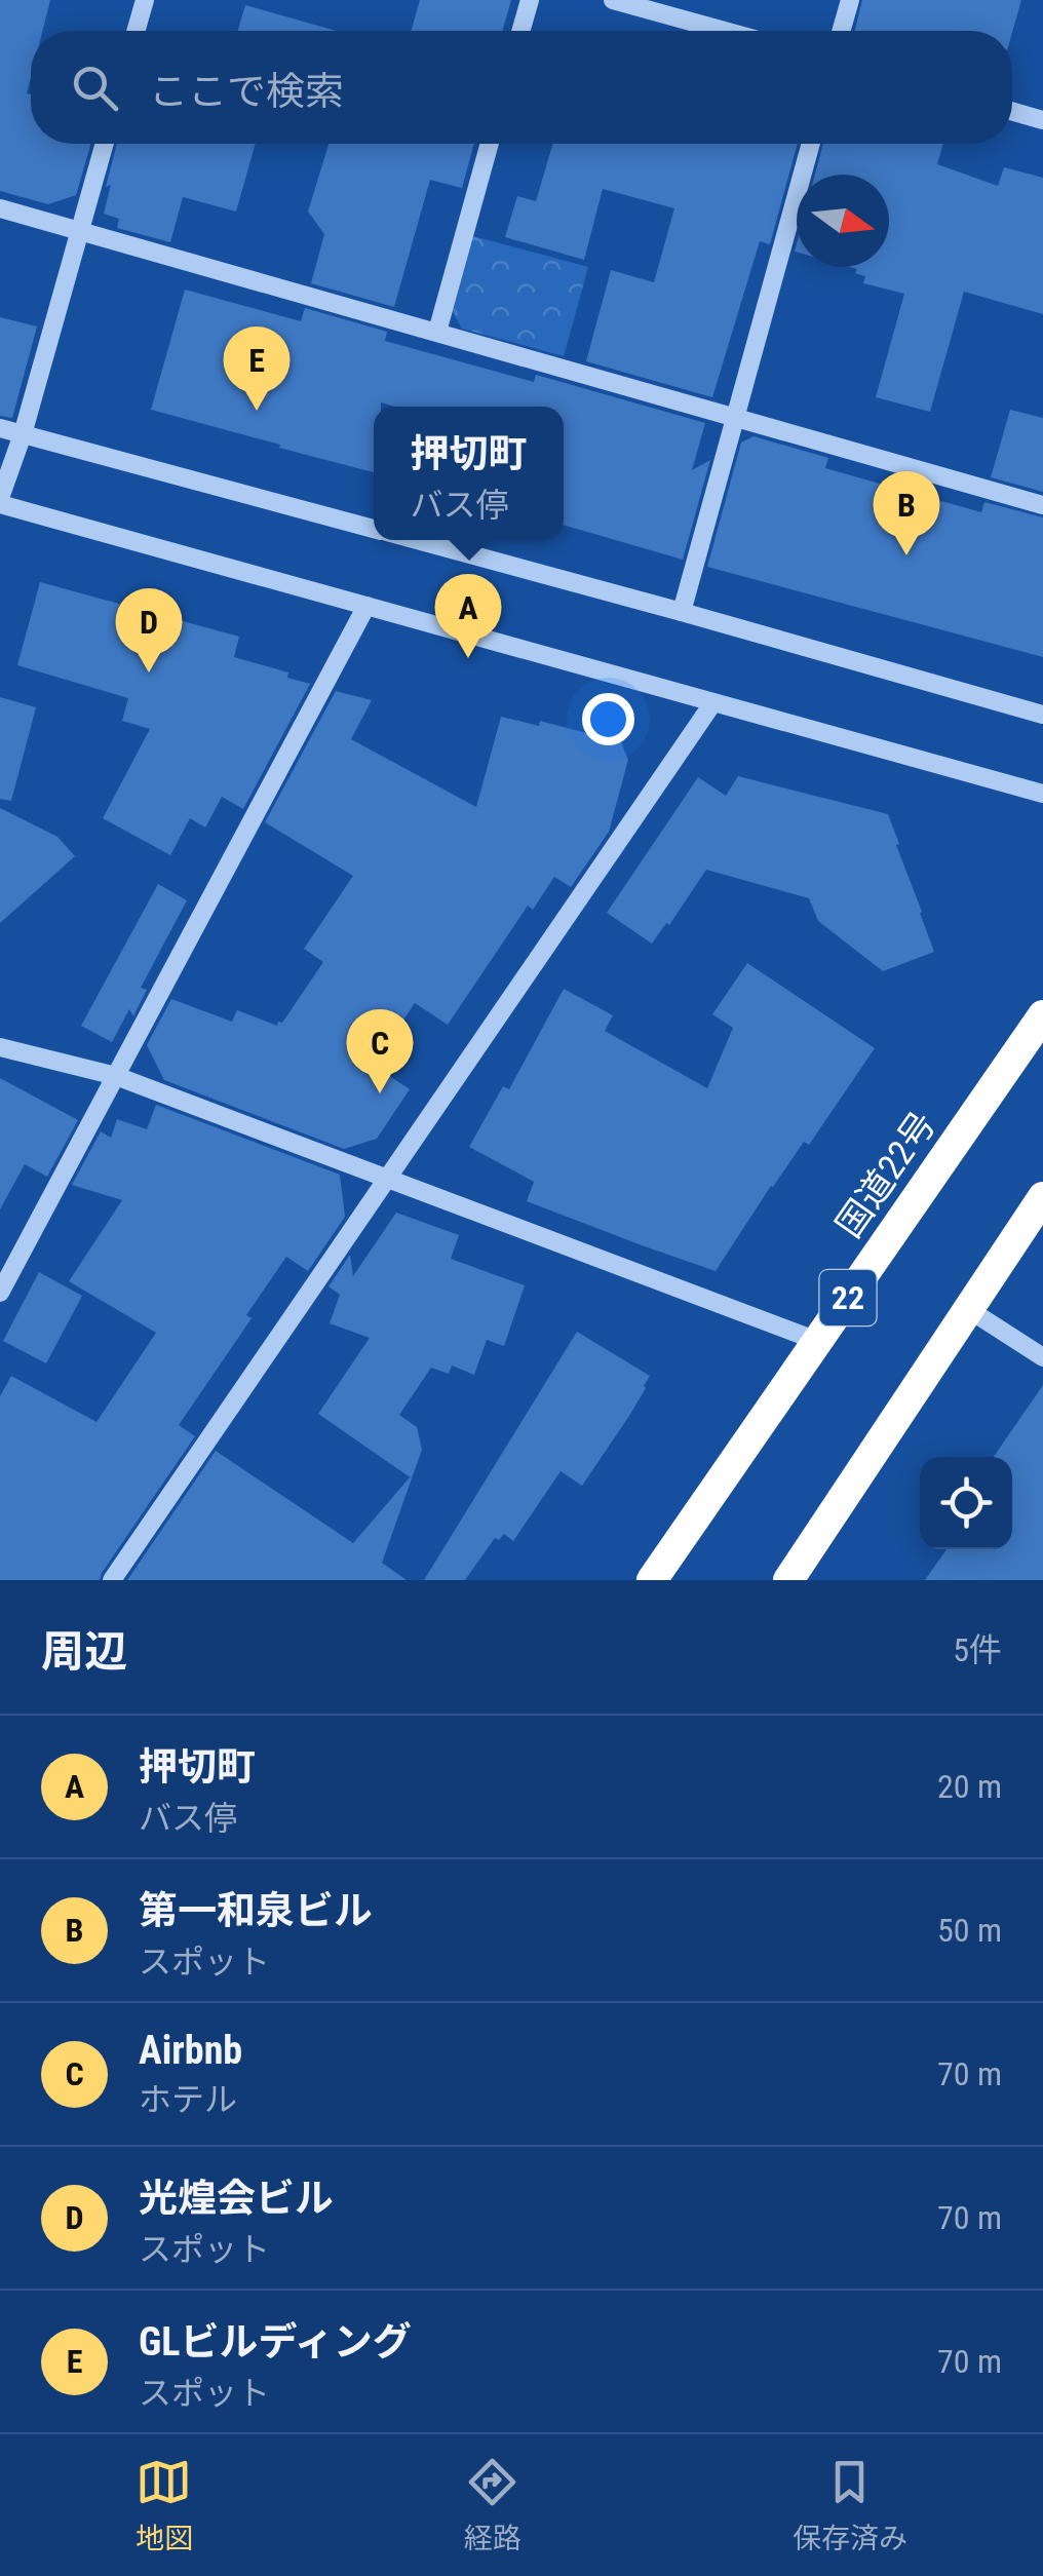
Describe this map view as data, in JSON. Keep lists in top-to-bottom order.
{
  "streets": {
    "highway": ["国道22号", "22"]
  },
  "north": "right",
  "page": {
    "search": "ここで検索",
    "pins": [
      "E",
      "B",
      "A",
      "D",
      "C"
    ],
    "popup": ["押切町", "バス停"],
    "heading": ["周辺", "5件"],
    "list": [
      {
        "mark": "A",
        "name": "押切町",
        "note": "バス停",
        "value": "20 m"
      },
      {
        "mark": "B",
        "name": "第一和泉ビル",
        "note": "スポット",
        "value": "50 m"
      },
      {
        "mark": "C",
        "name": "Airbnb",
        "note": "ホテル",
        "value": "70 m"
      },
      {
        "mark": "D",
        "name": "光煌会ビル",
        "note": "スポット",
        "value": "70 m"
      },
      {
        "mark": "E",
        "name": "GLビルディング",
        "note": "スポット",
        "value": "70 m"
      }
    ],
    "nav": ["地図", "経路", "保存済み"]
  }
}
